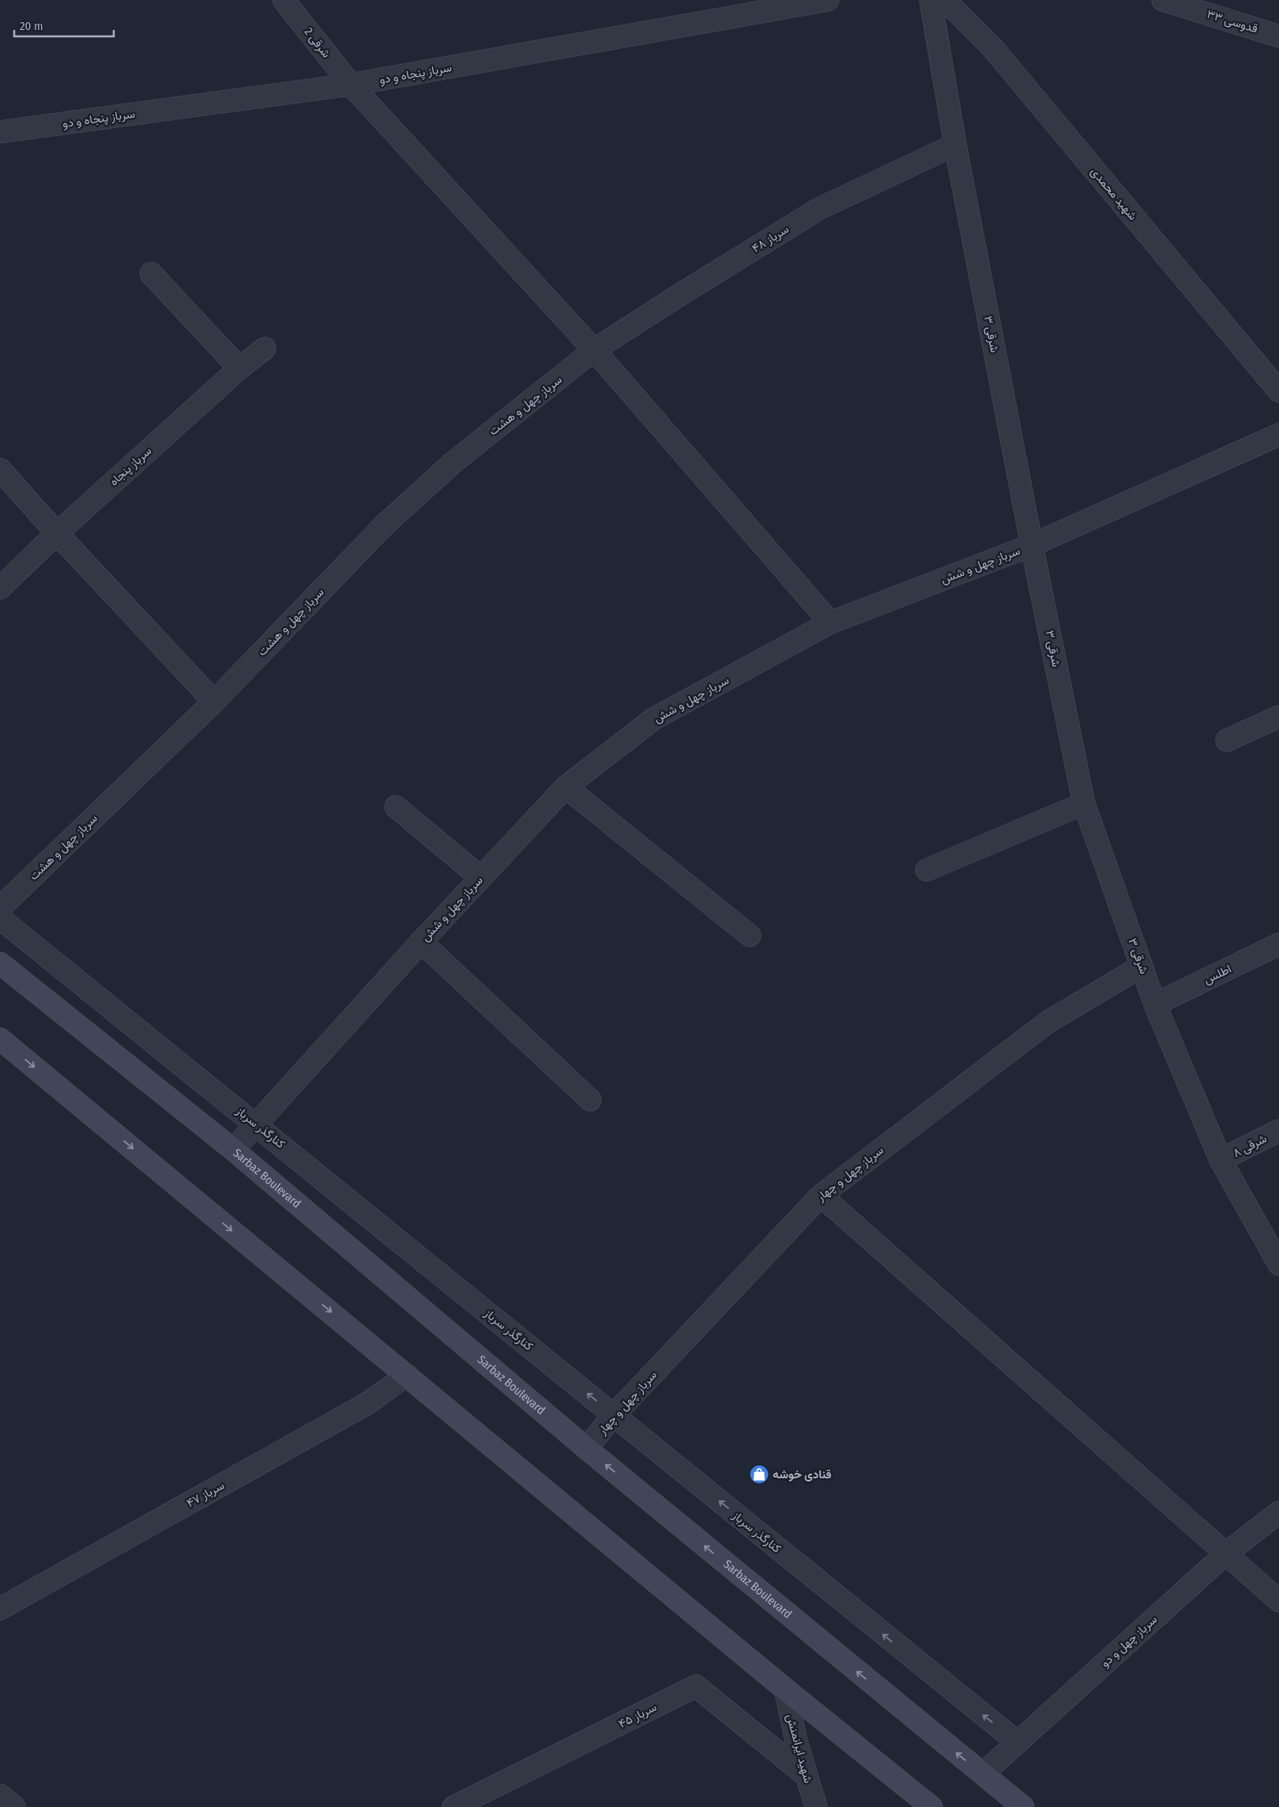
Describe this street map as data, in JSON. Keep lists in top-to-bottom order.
{
  "streets": {
    "main road": ["Sarbaz Boulevard"],
    "street": [
      "قدوسی ۳۳",
      "شرقی 2",
      "سرباز پنجاه و دو",
      "شهید محمدی",
      "سرباز ۴۸",
      "شرقی ۳",
      "سرباز چهل و هشت",
      "سرباز پنجاه",
      "سرباز چهل و شش",
      "اطلس",
      "کنارگذر سرباز",
      "۸ شرقی",
      "سرباز چهل و چهار",
      "سرباز ۴۷",
      "سرباز چهل و دو",
      "سرباز ۴۵",
      "شهید ایرانمنش"
    ]
  },
  "crossings": [
    ["شرقی 2", "سرباز پنجاه و دو"],
    ["شرقی 2", "سرباز ۴۸"],
    ["شرقی 2", "سرباز چهل و هشت"],
    ["شرقی 2", "سرباز چهل و شش"],
    ["سرباز ۴۸", "شرقی ۳"],
    ["سرباز ۴۸", "سرباز چهل و هشت"],
    ["شرقی ۳", "سرباز چهل و شش"],
    ["شرقی ۳", "اطلس"],
    ["شرقی ۳", "۸ شرقی"],
    ["شرقی ۳", "سرباز چهل و چهار"],
    ["سرباز چهل و شش", "کنارگذر سرباز"],
    ["سرباز چهل و شش", "Sarbaz Boulevard"],
    ["کنارگذر سرباز", "سرباز چهل و چهار"],
    ["کنارگذر سرباز", "سرباز چهل و دو"],
    ["سرباز چهل و چهار", "Sarbaz Boulevard"],
    ["Sarbaz Boulevard", "سرباز چهل و دو"],
    ["سرباز ۴۵", "شهید ایرانمنش"]
  ],
  "one_way": ["کنارگذر سرباز"],
  "places": {
    "shop": ["قنادی خوشه"]
  },
  "scale_bar": "20 m"
}
